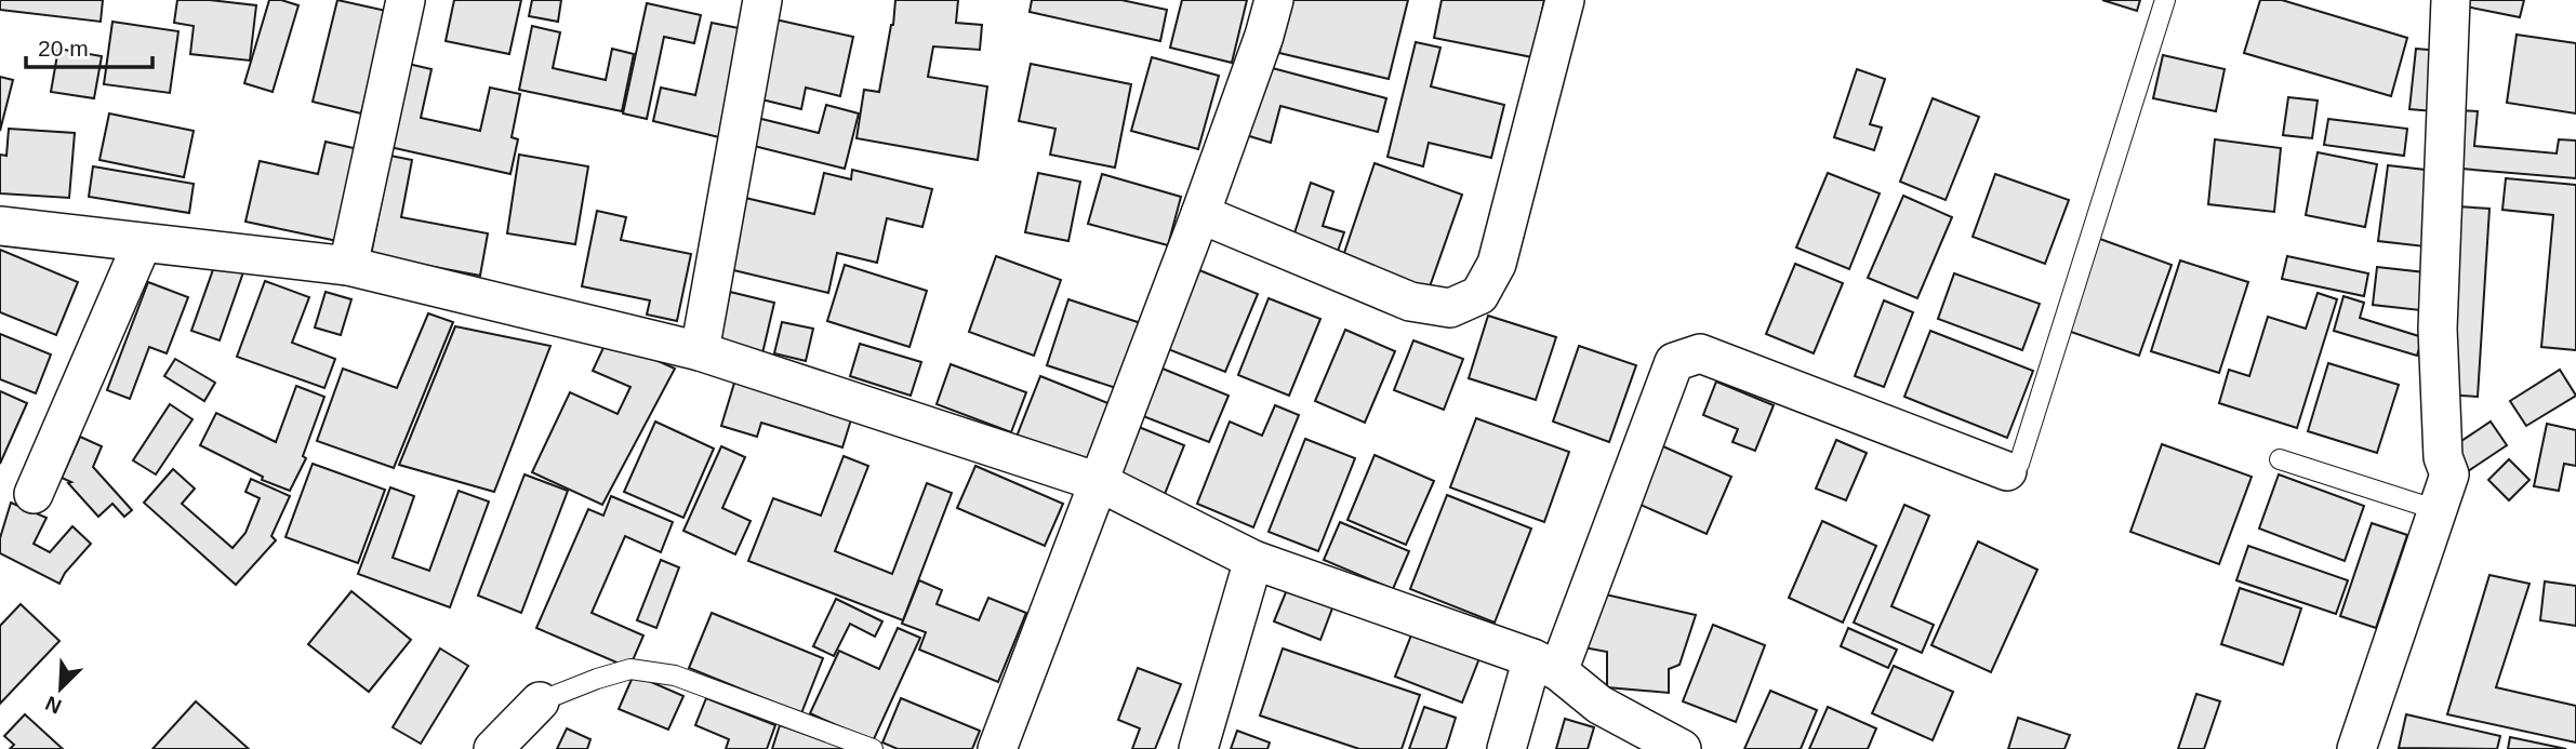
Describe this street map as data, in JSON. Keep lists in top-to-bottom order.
{
  "scale_bar": "20 m",
  "north": "bottom left"
}
